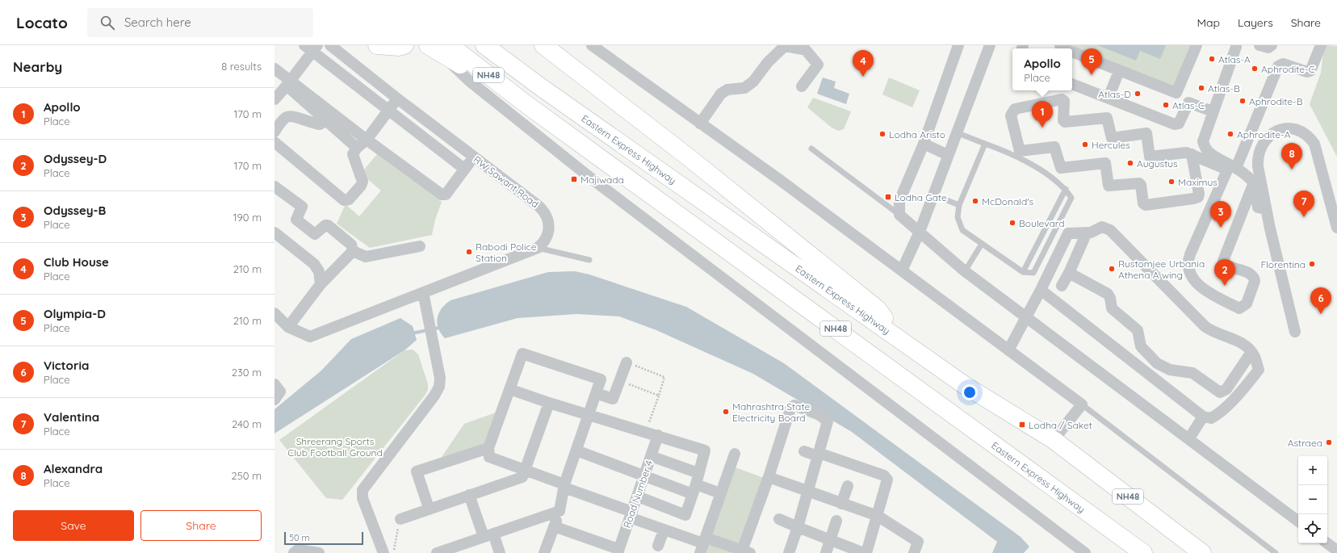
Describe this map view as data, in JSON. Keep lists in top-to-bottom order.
{
  "streets": {
    "highway": ["NH48", "Eastern Express Highway"],
    "street": ["RW Sawant Road", "Road Number 4"]
  },
  "parks": ["Shreerang Sports Club Football Ground"],
  "places": {
    "other": [
      "Atlas-A",
      "Aphrodite-C",
      "Atlas-B",
      "Atlas-D",
      "Aphrodite-B",
      "Atlas-C",
      "Lodha Aristo",
      "Aphrodite-A",
      "Hercules",
      "Augustus",
      "Maximus",
      "McDonald's",
      "Boulevard",
      "Rabodi Police Station",
      "Florentina",
      "Rustomjee Urbania Athena A wing",
      "Mahrashtra State Electricity Board",
      "Astraea"
    ],
    "transit": ["Majiwada", "Lodha Gate", "Lodha / Saket"]
  },
  "scale_bar": "50 m",
  "page": {
    "header": "Locato",
    "search": "Search here",
    "nav": ["Map", "Layers", "Share"],
    "heading": ["Nearby", "8 results"],
    "popup": ["Apollo", "Place"],
    "pins": [
      "5",
      "4",
      "1",
      "8",
      "7",
      "3",
      "2",
      "6"
    ],
    "list": [
      {
        "mark": "1",
        "name": "Apollo",
        "note": "Place",
        "value": "170 m"
      },
      {
        "mark": "2",
        "name": "Odyssey-D",
        "note": "Place",
        "value": "170 m"
      },
      {
        "mark": "3",
        "name": "Odyssey-B",
        "note": "Place",
        "value": "190 m"
      },
      {
        "mark": "4",
        "name": "Club House",
        "note": "Place",
        "value": "210 m"
      },
      {
        "mark": "5",
        "name": "Olympia-D",
        "note": "Place",
        "value": "210 m"
      },
      {
        "mark": "6",
        "name": "Victoria",
        "note": "Place",
        "value": "230 m"
      },
      {
        "mark": "7",
        "name": "Valentina",
        "note": "Place",
        "value": "240 m"
      },
      {
        "mark": "8",
        "name": "Alexandra",
        "note": "Place",
        "value": "250 m"
      }
    ],
    "map_buttons": ["+", "−"],
    "buttons": ["Save", "Share"],
    "scale": "50 m"
  }
}
